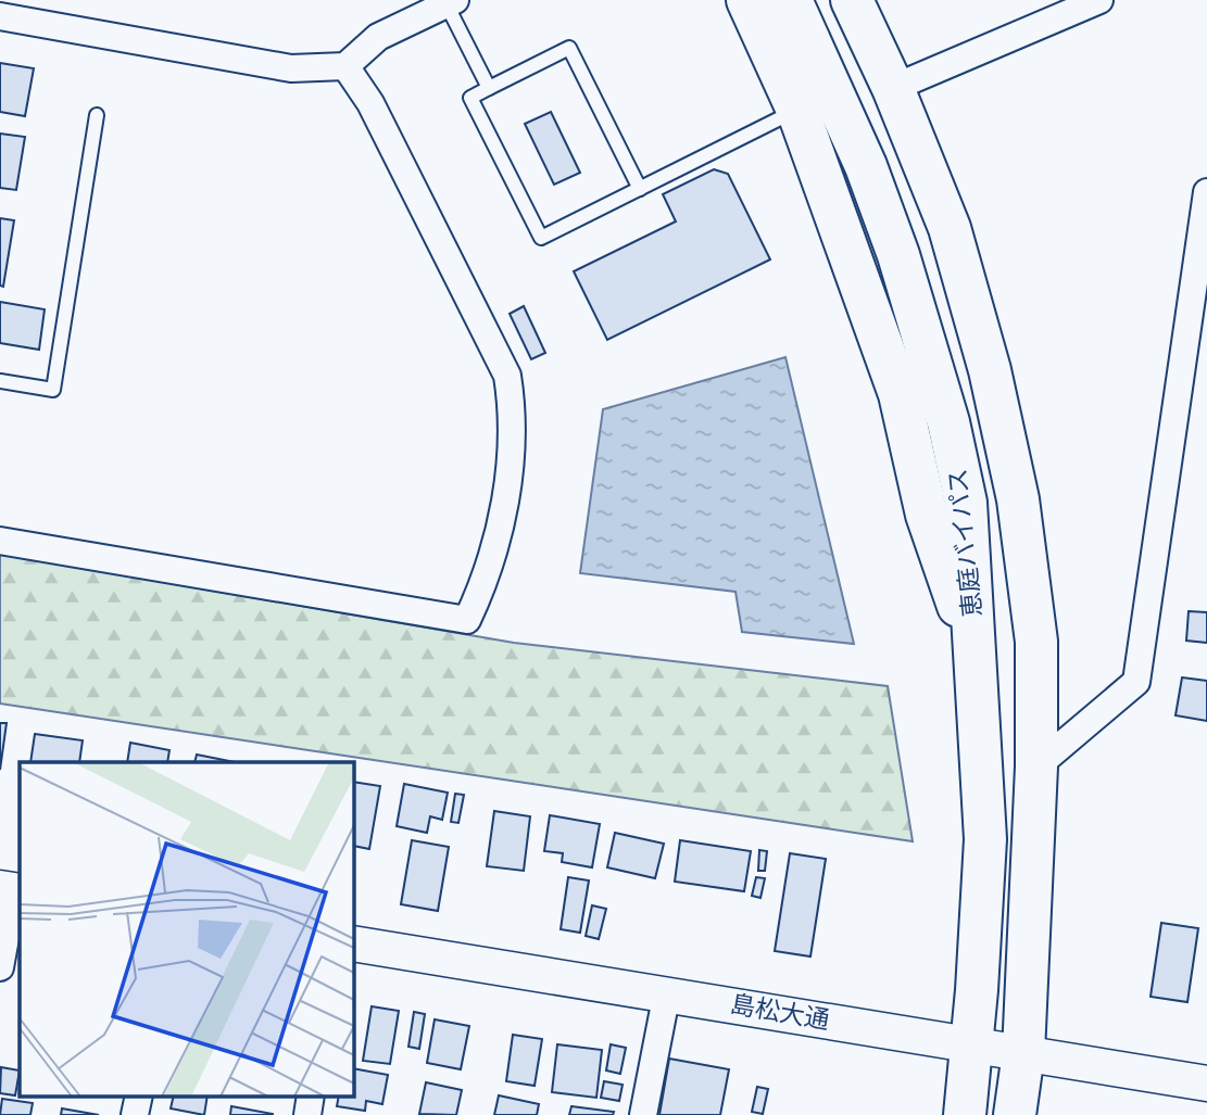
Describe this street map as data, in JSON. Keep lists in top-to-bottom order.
{
  "streets": {
    "highway": ["恵庭バイパス"],
    "street": ["島松大通"]
  },
  "crossings": [
    ["恵庭バイパス", "島松大通"]
  ]
}
